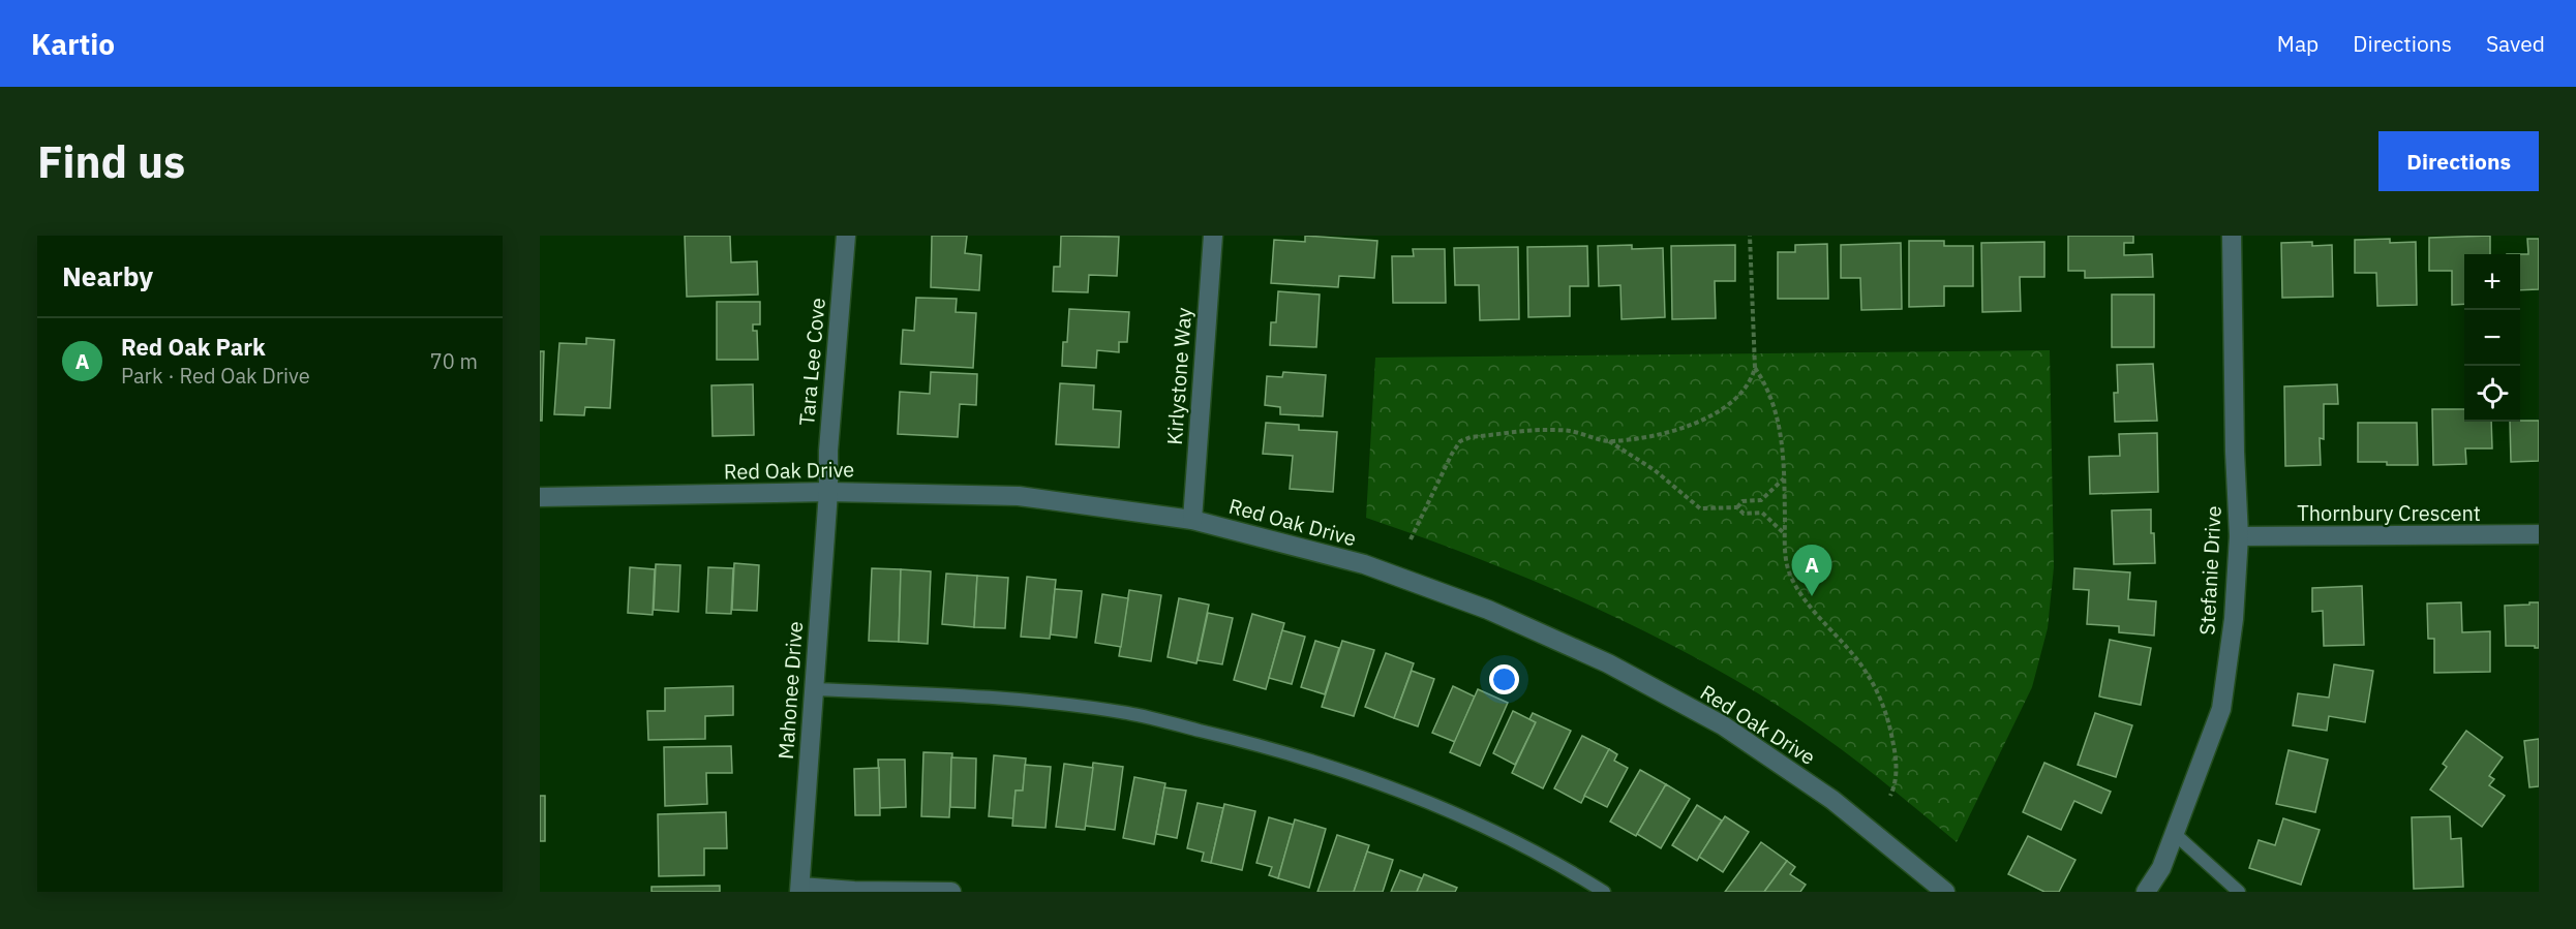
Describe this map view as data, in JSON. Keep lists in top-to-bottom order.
{
  "streets": {
    "street": [
      "Tara Lee Cove",
      "Kirlystone Way",
      "Red Oak Drive",
      "Thornbury Crescent",
      "Stefanie Drive",
      "Mahonee Drive"
    ]
  },
  "crossings": [
    ["Tara Lee Cove", "Red Oak Drive"],
    ["Tara Lee Cove", "Mahonee Drive"],
    ["Kirlystone Way", "Red Oak Drive"],
    ["Red Oak Drive", "Mahonee Drive"],
    ["Thornbury Crescent", "Stefanie Drive"]
  ],
  "page": {
    "header": "Kartio",
    "nav": ["Map", "Directions", "Saved"],
    "buttons": "Directions",
    "title": "Find us",
    "heading": "Nearby",
    "map_buttons": ["+", "−"],
    "list": [
      {
        "mark": "A",
        "name": "Red Oak Park",
        "note": "Park · Red Oak Drive",
        "value": "70 m"
      }
    ],
    "pins": "A"
  }
}
